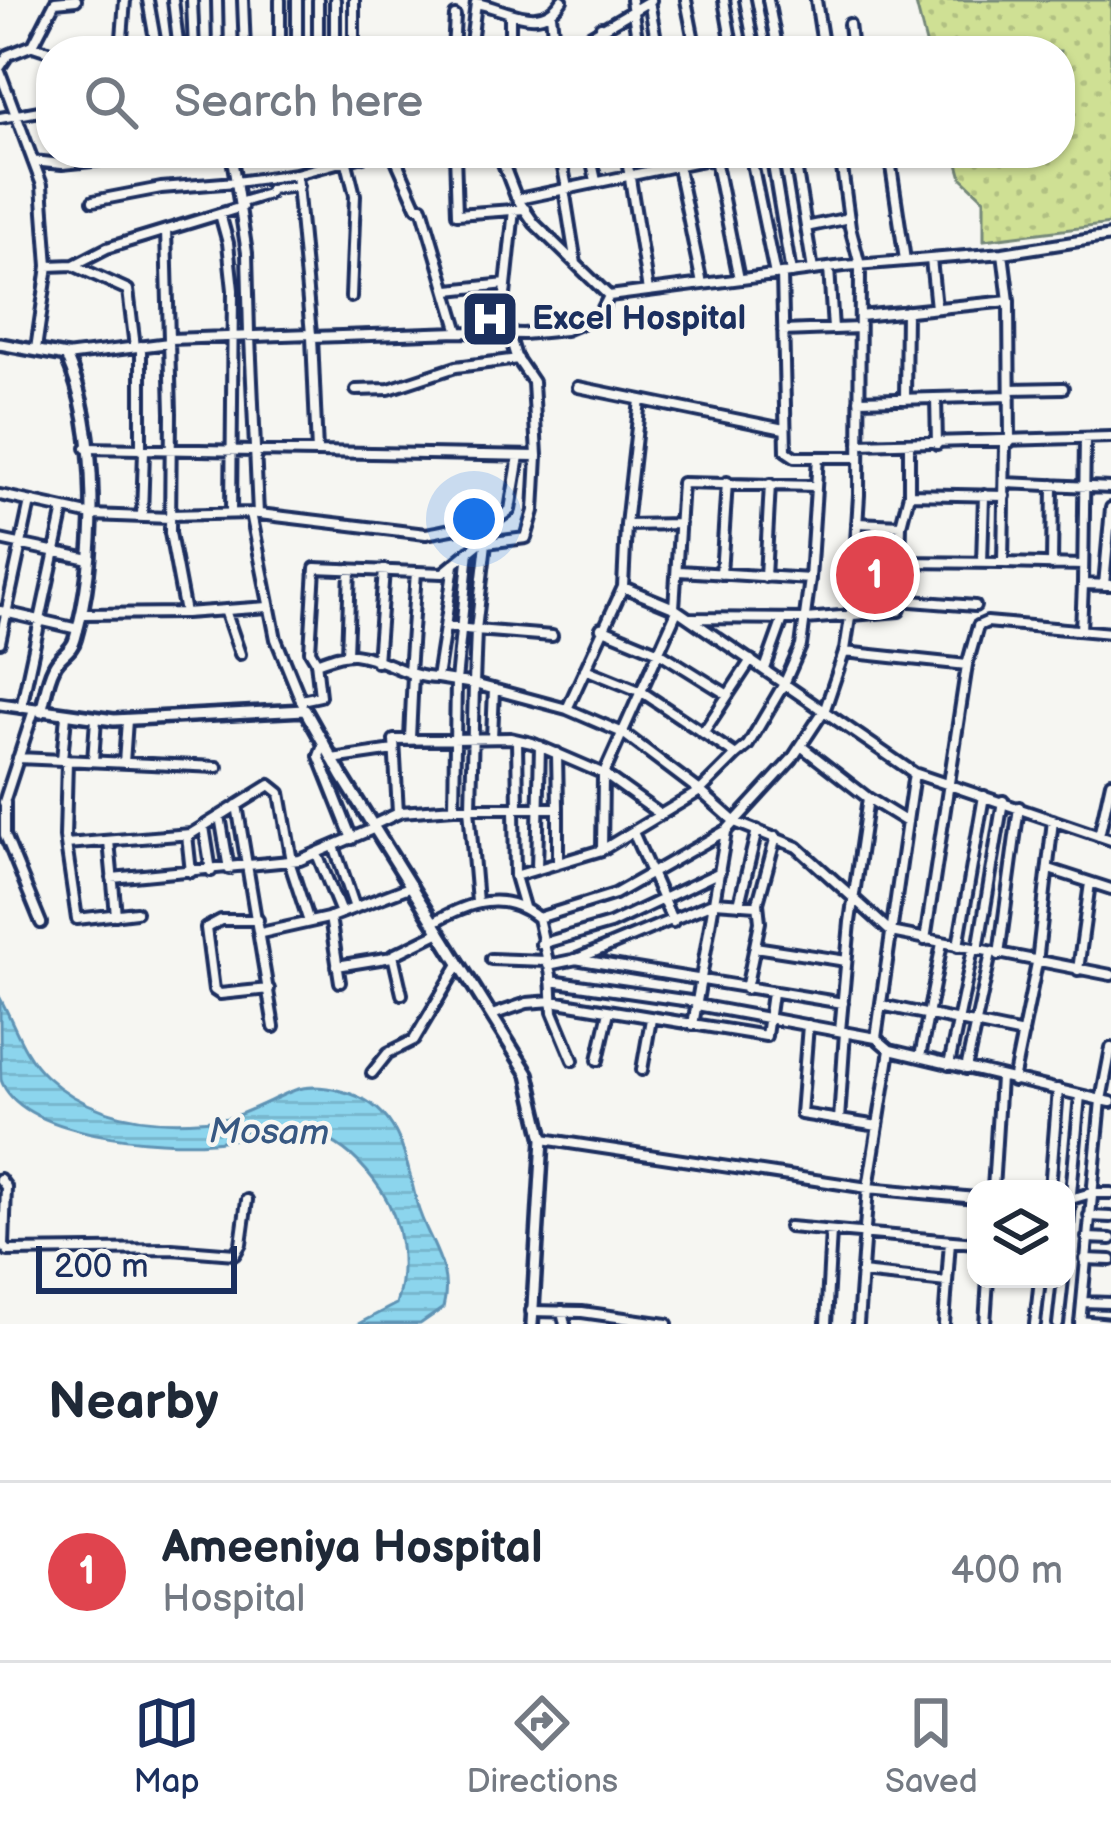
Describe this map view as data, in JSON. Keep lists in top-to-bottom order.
{
  "water": ["Mosam"],
  "places": {
    "hospital": ["Excel Hospital"]
  },
  "scale_bar": "200 m",
  "page": {
    "search": "Search here",
    "pins": "1",
    "scale": "200 m",
    "heading": "Nearby",
    "list": [
      {
        "mark": "1",
        "name": "Ameeniya Hospital",
        "note": "Hospital",
        "value": "400 m"
      }
    ],
    "nav": ["Map", "Directions", "Saved"]
  }
}
